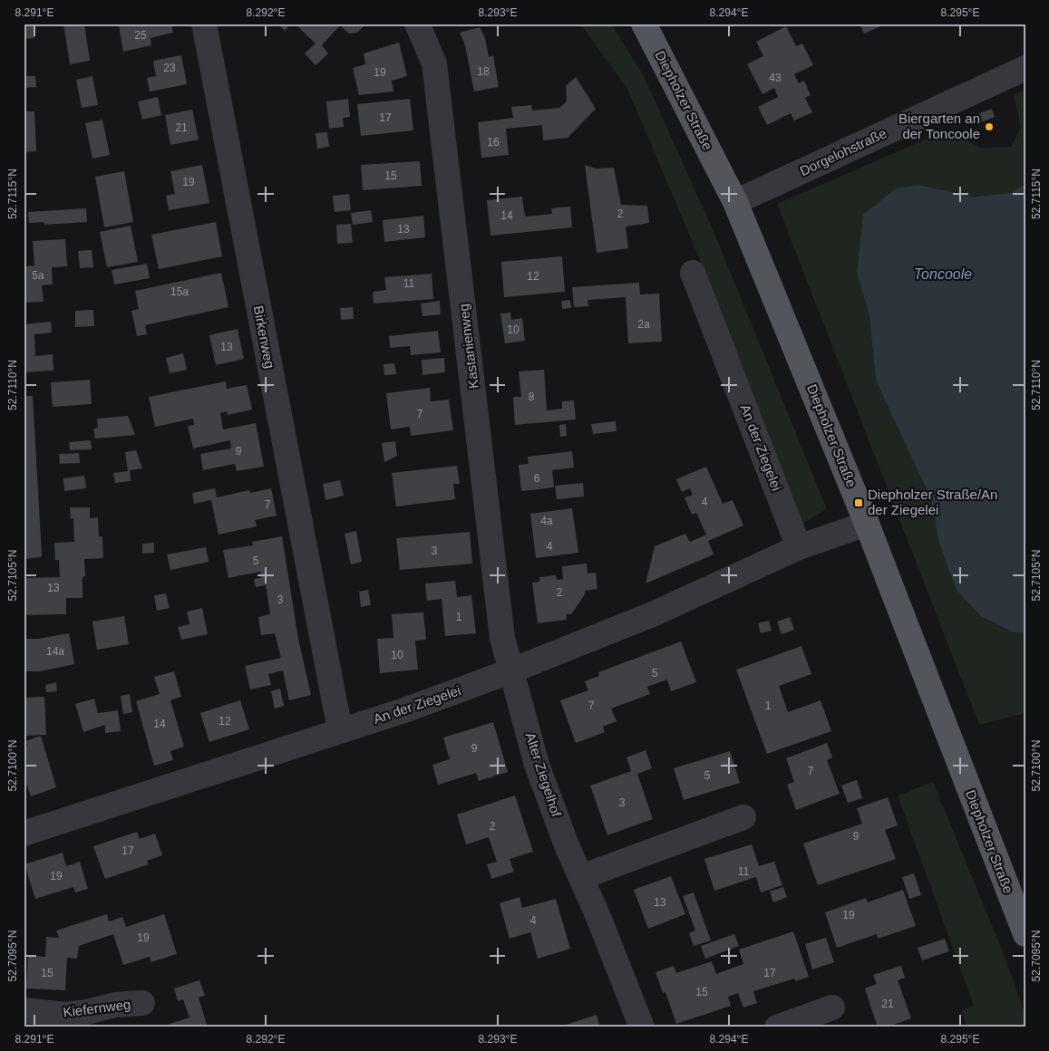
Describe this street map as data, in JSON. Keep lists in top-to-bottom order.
{
  "streets": {
    "main road": ["Diepholzer Straße"],
    "street": [
      "Dorgelohstraße",
      "Birkenweg",
      "Kastanienweg",
      "An der Ziegelei",
      "Alter Ziegelhof",
      "Kiefernweg"
    ]
  },
  "crossings": [
    ["Diepholzer Straße", "Dorgelohstraße"],
    ["Diepholzer Straße", "An der Ziegelei"],
    ["Birkenweg", "An der Ziegelei"],
    ["Kastanienweg", "An der Ziegelei"],
    ["Kastanienweg", "Alter Ziegelhof"],
    ["An der Ziegelei", "Alter Ziegelhof"]
  ],
  "water": ["Toncoole"],
  "places": {
    "other": ["Biergarten an der Toncoole"],
    "transit": ["Diepholzer Straße/An der Ziegelei"]
  },
  "house_numbers": [
    "25",
    "23",
    "18",
    "19",
    "43",
    "17",
    "21",
    "16",
    "15",
    "19",
    "2",
    "14",
    "13",
    "5a",
    "12",
    "11",
    "15a",
    "2a",
    "10",
    "13",
    "8",
    "7",
    "9",
    "6",
    "4",
    "7",
    "4a",
    "4",
    "3",
    "5",
    "13",
    "2",
    "3",
    "1",
    "14a",
    "10",
    "5",
    "7",
    "1",
    "12",
    "14",
    "9",
    "7",
    "5",
    "3",
    "2",
    "9",
    "17",
    "11",
    "19",
    "13",
    "19",
    "4",
    "19",
    "15",
    "17",
    "15",
    "21"
  ],
  "coordinates": [
    "8.291°E",
    "8.292°E",
    "8.293°E",
    "8.294°E",
    "8.295°E",
    "52.7115°N",
    "52.7110°N",
    "52.7105°N",
    "52.7100°N",
    "52.7095°N"
  ]
}
